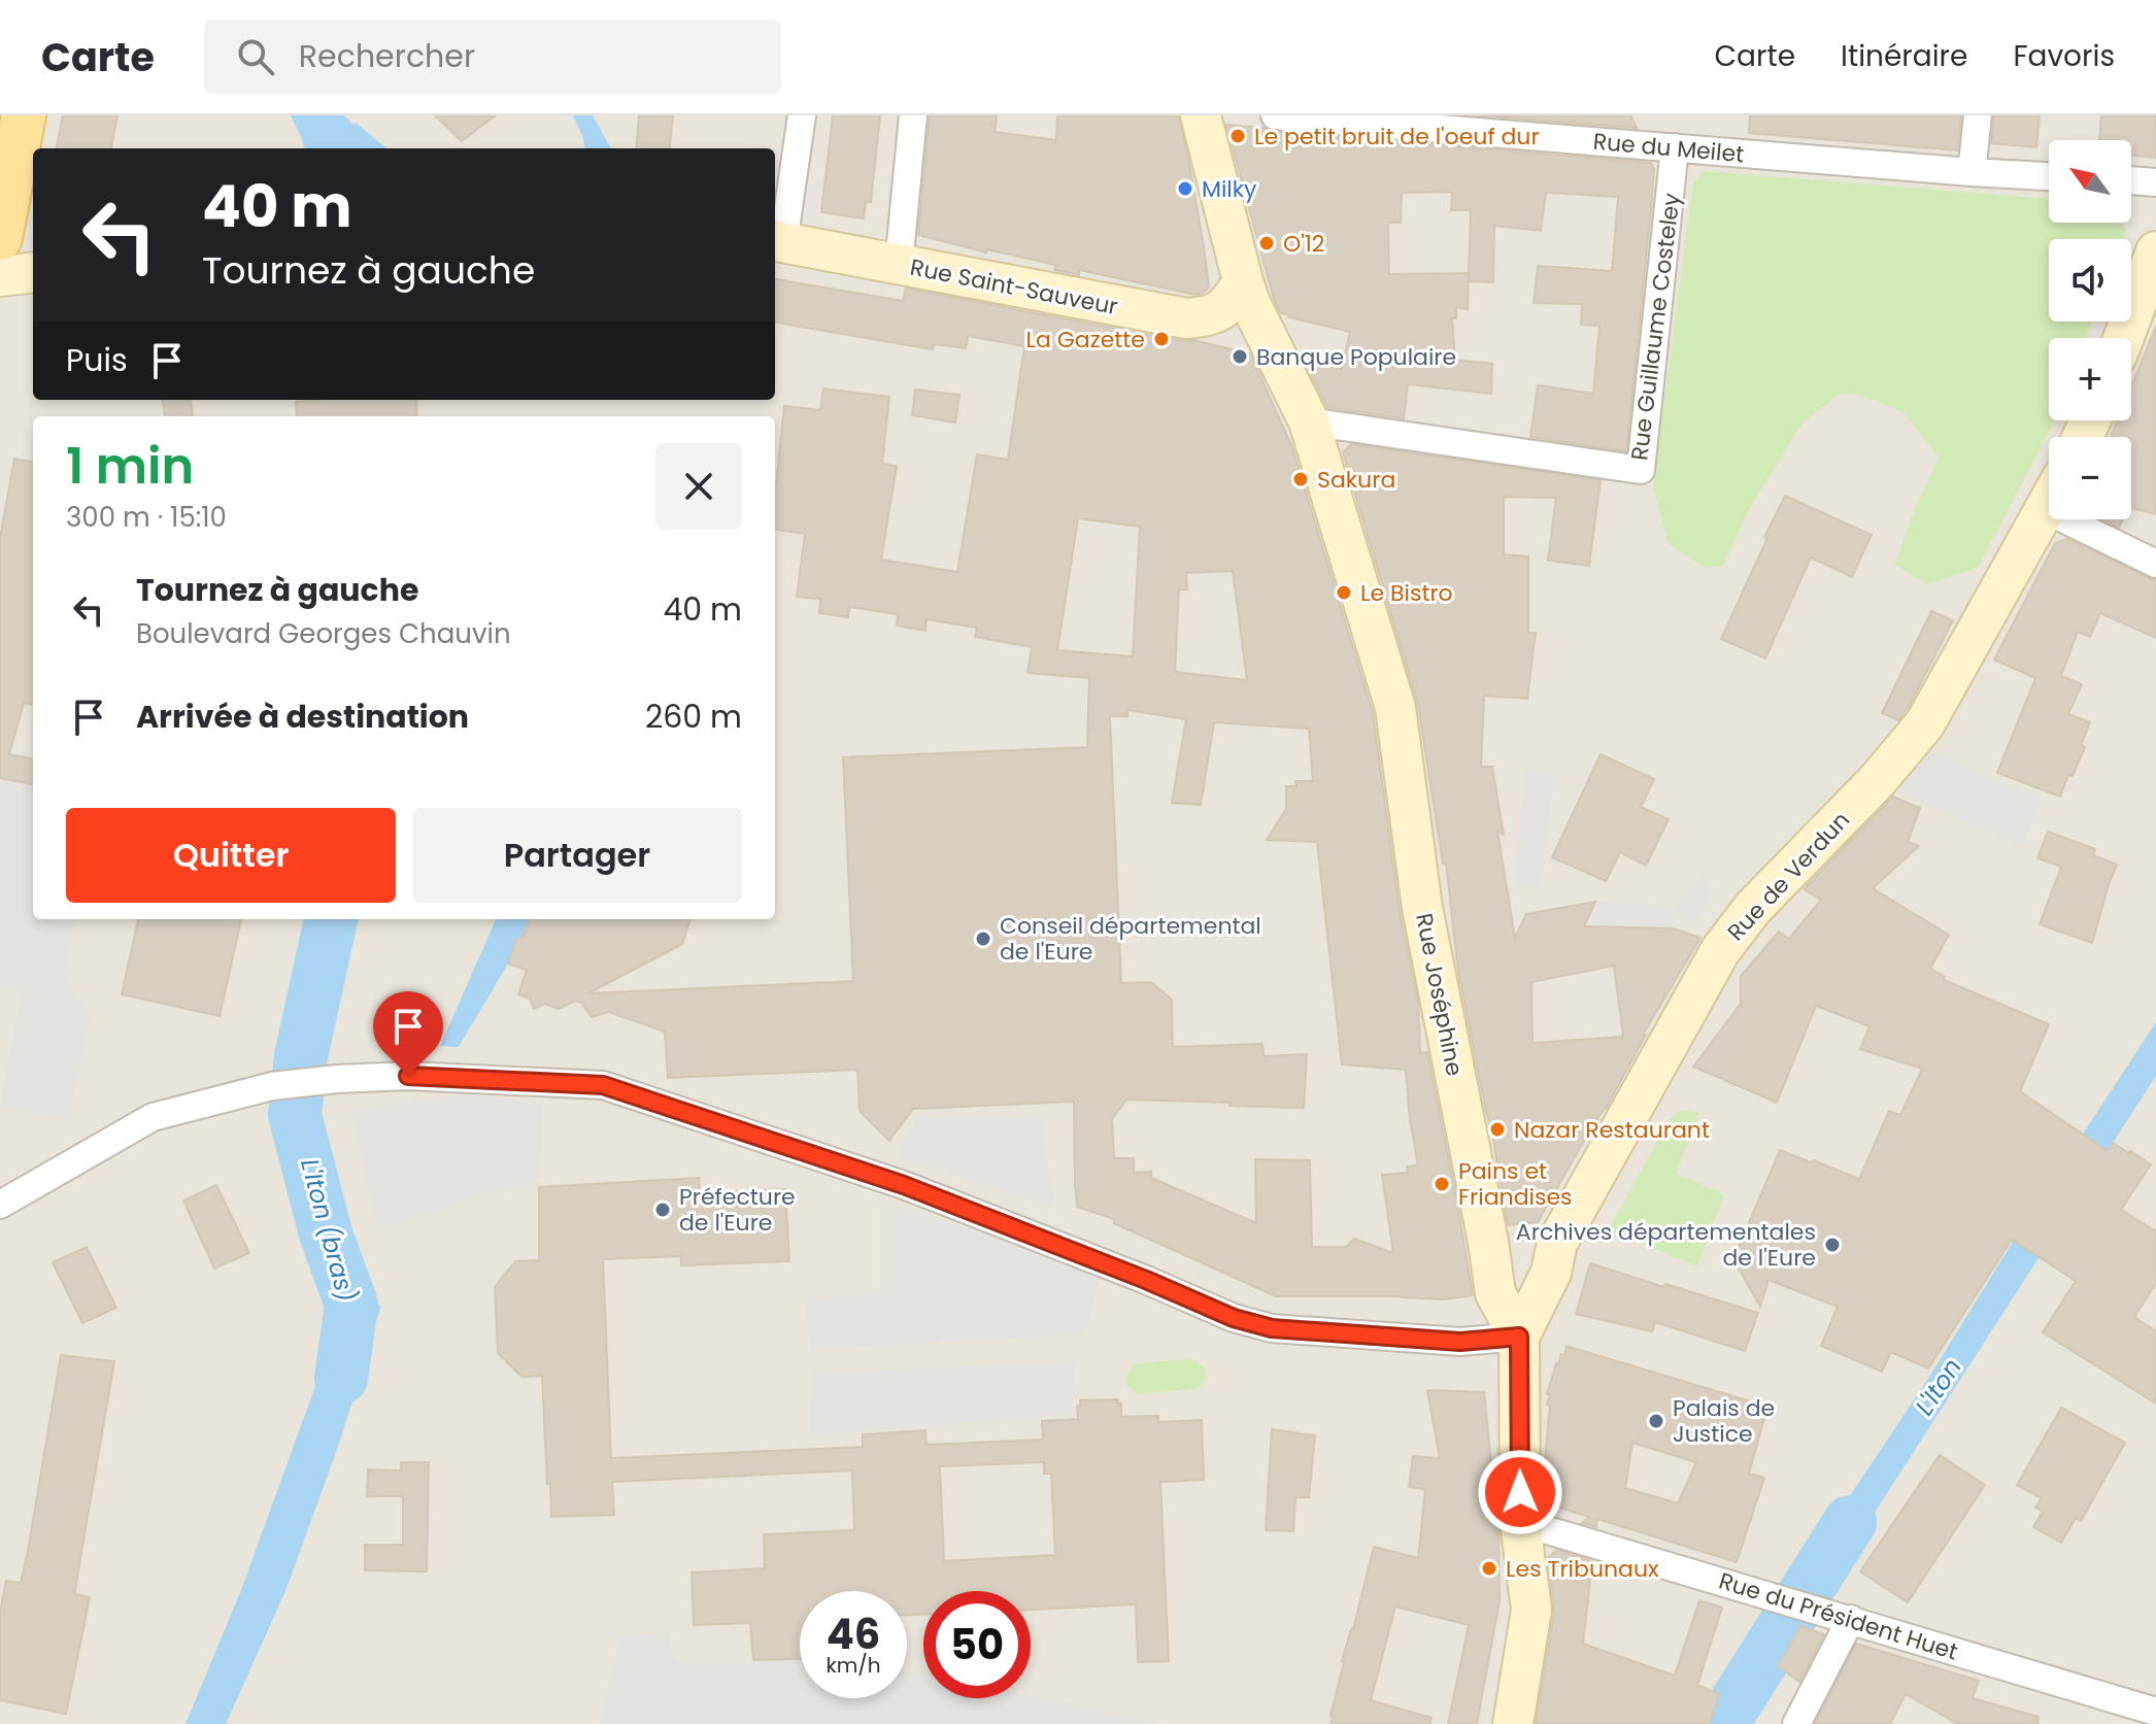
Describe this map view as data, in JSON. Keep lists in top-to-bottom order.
{
  "streets": {
    "main road": ["Rue Saint-Sauveur", "Rue de Verdun", "Rue Joséphine"],
    "street": ["Rue du Meilet", "Rue Guillaume Costeley", "Rue du Président Huet"]
  },
  "crossings": [
    ["Rue du Meilet", "Rue Guillaume Costeley"],
    ["Rue Saint-Sauveur", "Rue Joséphine"],
    ["Rue Guillaume Costeley", "Rue Joséphine"],
    ["Rue de Verdun", "Rue Joséphine"],
    ["Rue Joséphine", "Rue du Président Huet"]
  ],
  "water": ["L'Iton (bras)", "L'Iton"],
  "places": [
    "Le petit bruit de l'oeuf dur",
    "Milky",
    "O'12",
    "La Gazette",
    "Banque Populaire",
    "Sakura",
    "Le Bistro",
    "Conseil départemental de l'Eure",
    "Nazar Restaurant",
    "Pains et Friandises",
    "Préfecture de l'Eure",
    "Archives départementales de l'Eure",
    "Palais de Justice",
    "Les Tribunaux"
  ],
  "north": "top left",
  "page": {
    "header": "Carte",
    "search": "Rechercher",
    "nav": ["Carte", "Itinéraire", "Favoris"],
    "map_buttons": ["+", "−"],
    "turn": ["40 m", "Tournez à gauche"],
    "then": "Puis",
    "heading": ["1 min", "300 m · 15:10"],
    "list": [
      {
        "name": "Tournez à gauche",
        "note": "Boulevard Georges Chauvin",
        "value": "40 m"
      },
      {
        "name": "Arrivée à destination",
        "value": "260 m"
      }
    ],
    "buttons": ["Quitter", "Partager"],
    "speed": "46 km/h",
    "limit": "50"
  }
}
